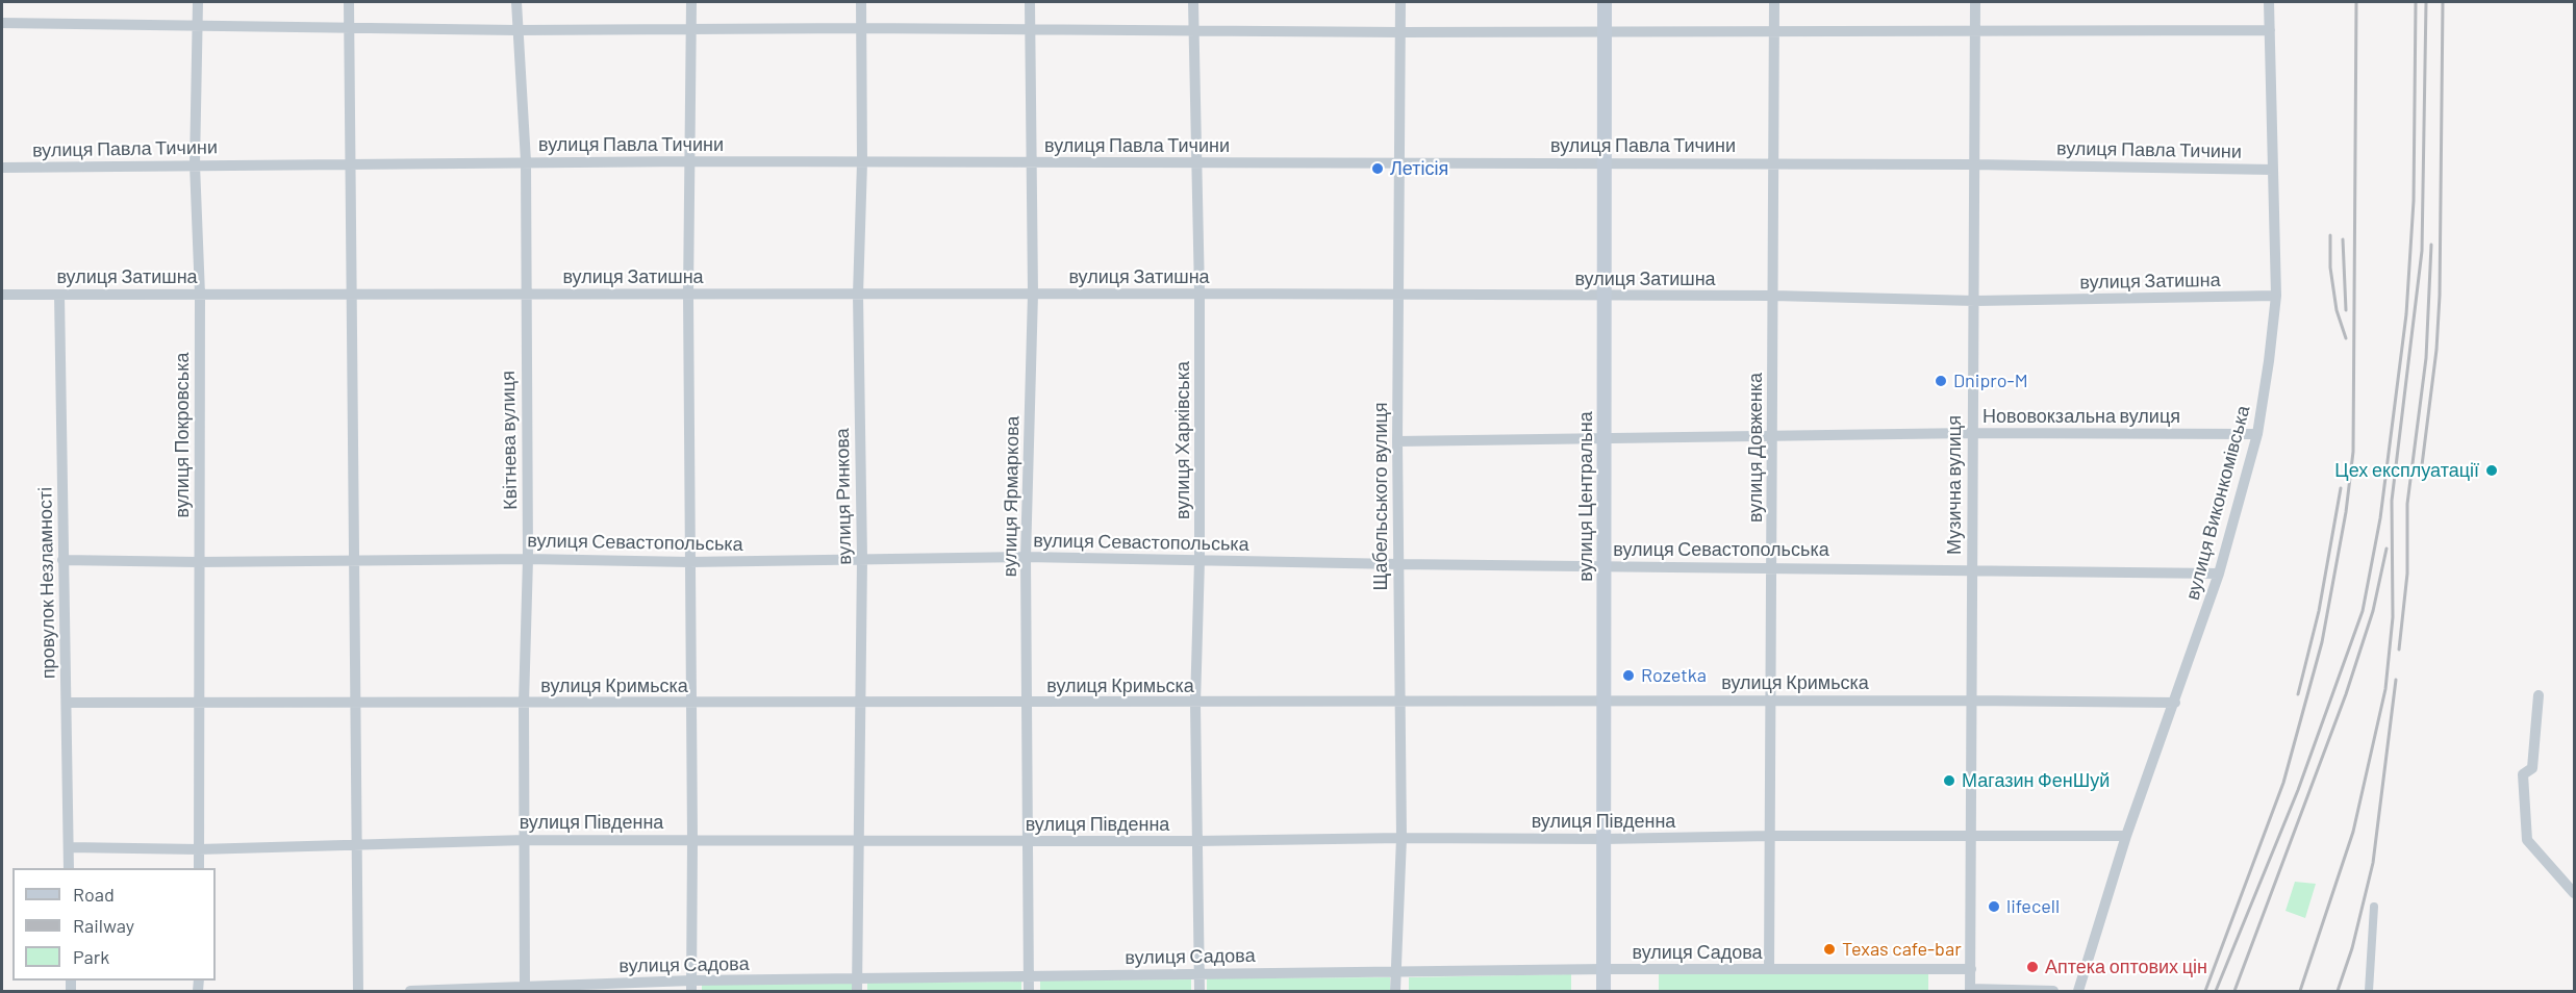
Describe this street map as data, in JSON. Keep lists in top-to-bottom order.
{
  "streets": {
    "main road": ["вулиця Центральна"],
    "street": [
      "вулиця Павла Тичини",
      "вулиця Затишна",
      "Нововокзальна вулиця",
      "вулиця Покровська",
      "Квітнева вулиця",
      "вулиця Харківська",
      "вулиця Довженка",
      "Музична вулиця",
      "вулиця Ринкова",
      "вулиця Ярмаркова",
      "Щабельського вулиця",
      "вулиця Виконкомівська",
      "вулиця Севастопольська",
      "провулок Незламності",
      "вулиця Кримьска",
      "вулиця Південна",
      "вулиця Садова"
    ]
  },
  "crossings": [
    ["вулиця Павла Тичини", "вулиця Покровська"],
    ["вулиця Павла Тичини", "Квітнева вулиця"],
    ["вулиця Павла Тичини", "вулиця Харківська"],
    ["вулиця Павла Тичини", "вулиця Довженка"],
    ["вулиця Павла Тичини", "Музична вулиця"],
    ["вулиця Павла Тичини", "вулиця Ринкова"],
    ["вулиця Павла Тичини", "вулиця Ярмаркова"],
    ["вулиця Павла Тичини", "Щабельського вулиця"],
    ["вулиця Павла Тичини", "вулиця Центральна"],
    ["вулиця Павла Тичини", "вулиця Виконкомівська"],
    ["вулиця Затишна", "вулиця Покровська"],
    ["вулиця Затишна", "Квітнева вулиця"],
    ["вулиця Затишна", "вулиця Харківська"],
    ["вулиця Затишна", "вулиця Довженка"],
    ["вулиця Затишна", "Музична вулиця"],
    ["вулиця Затишна", "вулиця Ринкова"],
    ["вулиця Затишна", "вулиця Ярмаркова"],
    ["вулиця Затишна", "Щабельського вулиця"],
    ["вулиця Затишна", "вулиця Центральна"],
    ["вулиця Затишна", "вулиця Виконкомівська"],
    ["вулиця Затишна", "провулок Незламності"],
    ["Нововокзальна вулиця", "вулиця Довженка"],
    ["Нововокзальна вулиця", "Музична вулиця"],
    ["Нововокзальна вулиця", "Щабельського вулиця"],
    ["Нововокзальна вулиця", "вулиця Центральна"],
    ["Нововокзальна вулиця", "вулиця Виконкомівська"],
    ["вулиця Покровська", "вулиця Севастопольська"],
    ["вулиця Покровська", "вулиця Кримьска"],
    ["вулиця Покровська", "вулиця Південна"],
    ["Квітнева вулиця", "вулиця Севастопольська"],
    ["Квітнева вулиця", "вулиця Кримьска"],
    ["Квітнева вулиця", "вулиця Південна"],
    ["Квітнева вулиця", "вулиця Садова"],
    ["вулиця Харківська", "вулиця Севастопольська"],
    ["вулиця Харківська", "вулиця Кримьска"],
    ["вулиця Харківська", "вулиця Південна"],
    ["вулиця Харківська", "вулиця Садова"],
    ["вулиця Довженка", "вулиця Севастопольська"],
    ["вулиця Довженка", "вулиця Кримьска"],
    ["вулиця Довженка", "вулиця Південна"],
    ["вулиця Довженка", "вулиця Садова"],
    ["Музична вулиця", "вулиця Севастопольська"],
    ["Музична вулиця", "вулиця Кримьска"],
    ["Музична вулиця", "вулиця Південна"],
    ["Музична вулиця", "вулиця Садова"],
    ["вулиця Ринкова", "вулиця Севастопольська"],
    ["вулиця Ринкова", "вулиця Кримьска"],
    ["вулиця Ринкова", "вулиця Південна"],
    ["вулиця Ринкова", "вулиця Садова"],
    ["вулиця Ярмаркова", "вулиця Севастопольська"],
    ["вулиця Ярмаркова", "вулиця Кримьска"],
    ["вулиця Ярмаркова", "вулиця Південна"],
    ["вулиця Ярмаркова", "вулиця Садова"],
    ["Щабельського вулиця", "вулиця Севастопольська"],
    ["Щабельського вулиця", "вулиця Кримьска"],
    ["Щабельського вулиця", "вулиця Південна"],
    ["Щабельського вулиця", "вулиця Садова"],
    ["вулиця Центральна", "вулиця Севастопольська"],
    ["вулиця Центральна", "вулиця Кримьска"],
    ["вулиця Центральна", "вулиця Південна"],
    ["вулиця Центральна", "вулиця Садова"],
    ["вулиця Виконкомівська", "вулиця Севастопольська"],
    ["вулиця Виконкомівська", "вулиця Кримьска"],
    ["вулиця Виконкомівська", "вулиця Південна"],
    ["вулиця Севастопольська", "провулок Незламності"],
    ["провулок Незламності", "вулиця Кримьска"],
    ["провулок Незламності", "вулиця Південна"]
  ],
  "places": [
    "Летісія",
    "Dnipro-M",
    "Цех експлуатації",
    "Rozetka",
    "Магазин ФенШуй",
    "lifecell",
    "Texas cafe-bar",
    "Аптека оптових цін"
  ],
  "legend": ["Road", "Railway", "Park"]
}
